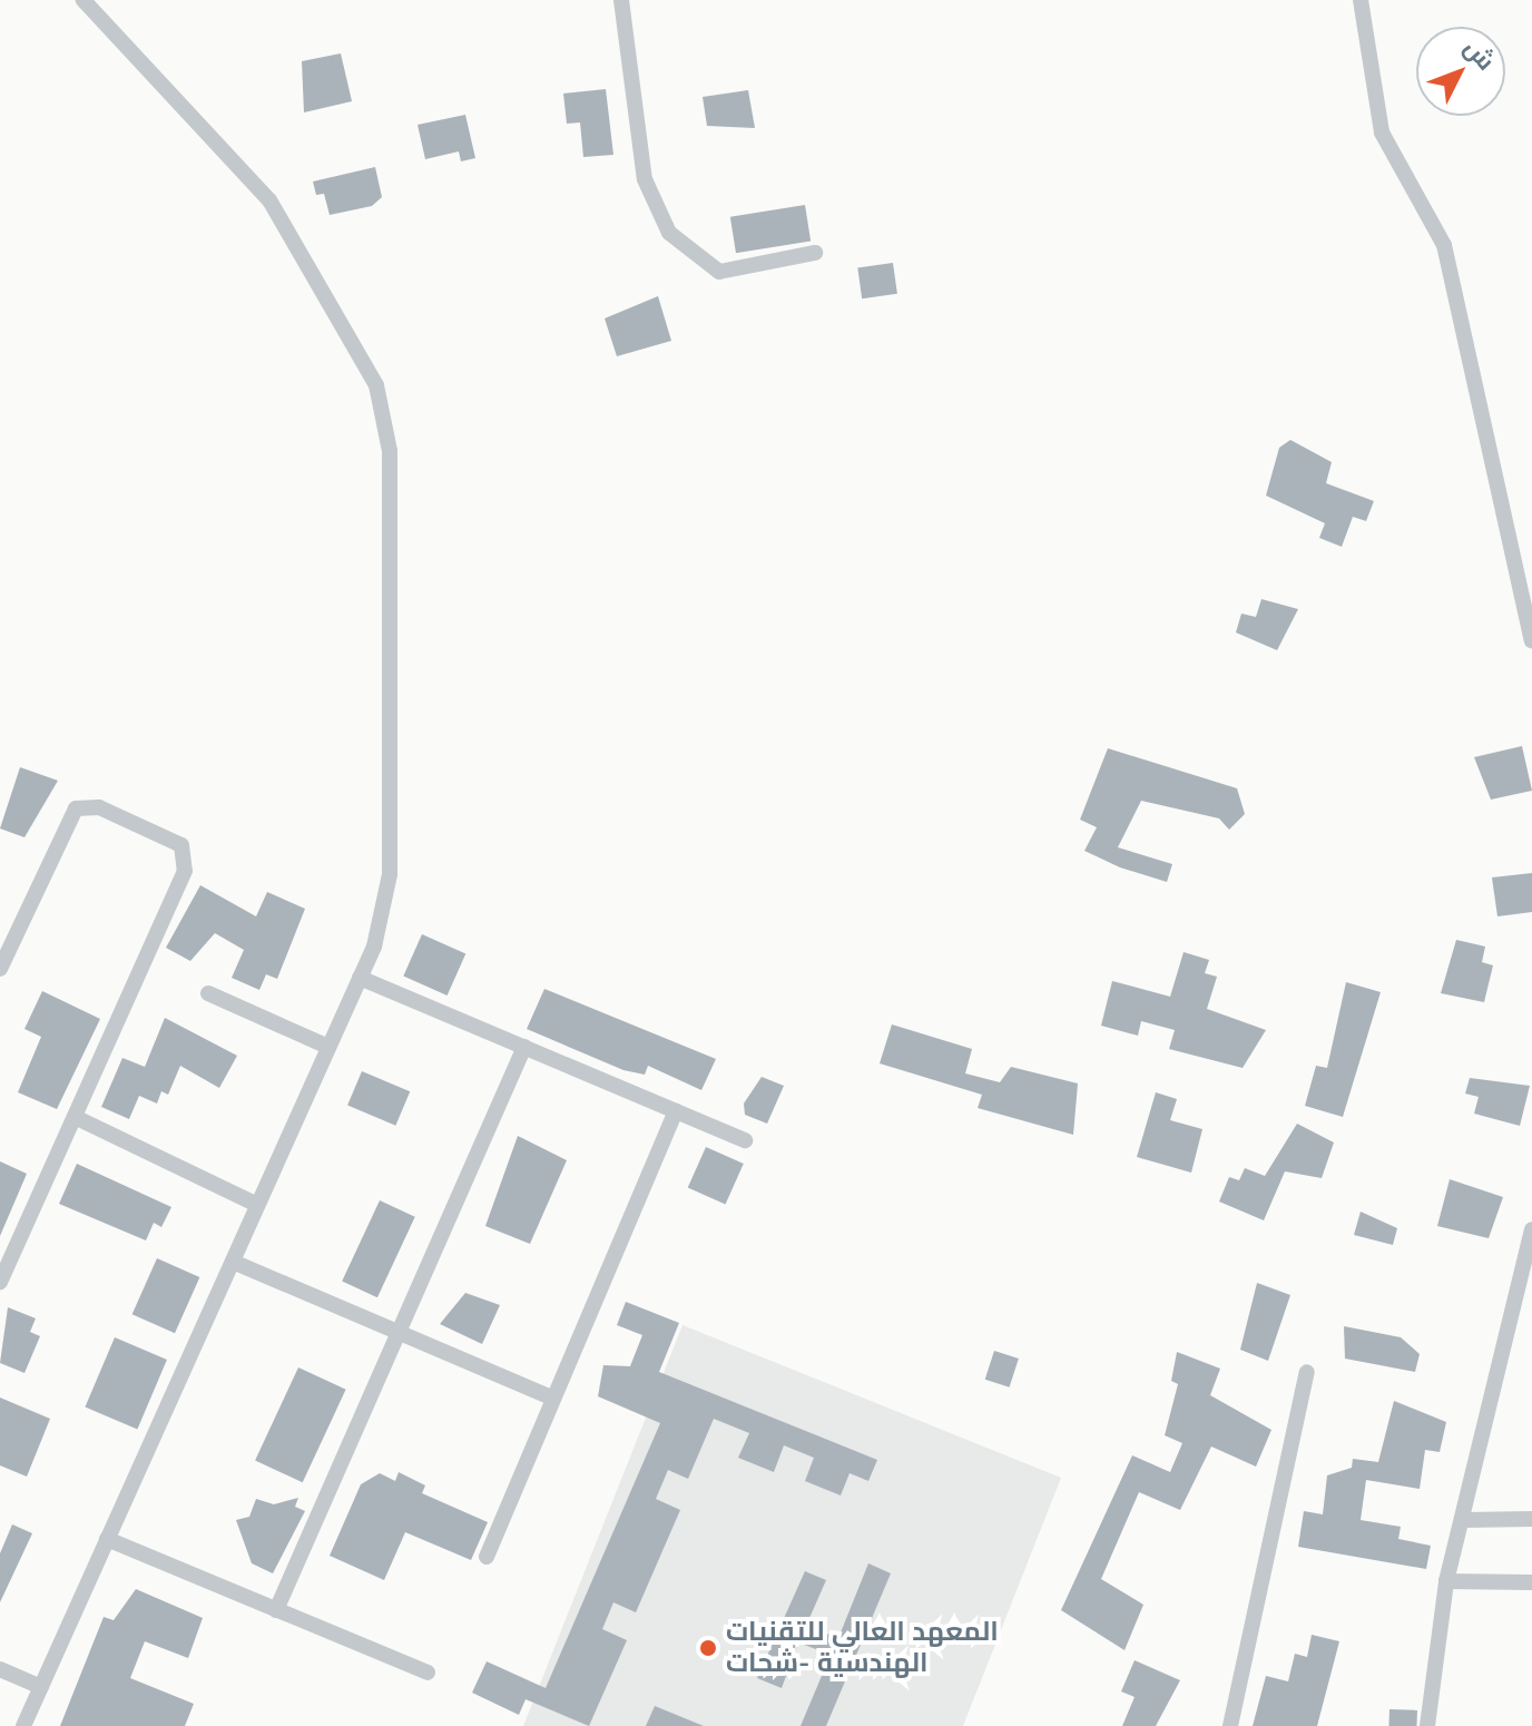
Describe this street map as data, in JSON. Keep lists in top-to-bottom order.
{
  "places": ["المعهد العالي للتقنيات الهندسية -شحات"],
  "north": "top right"
}
